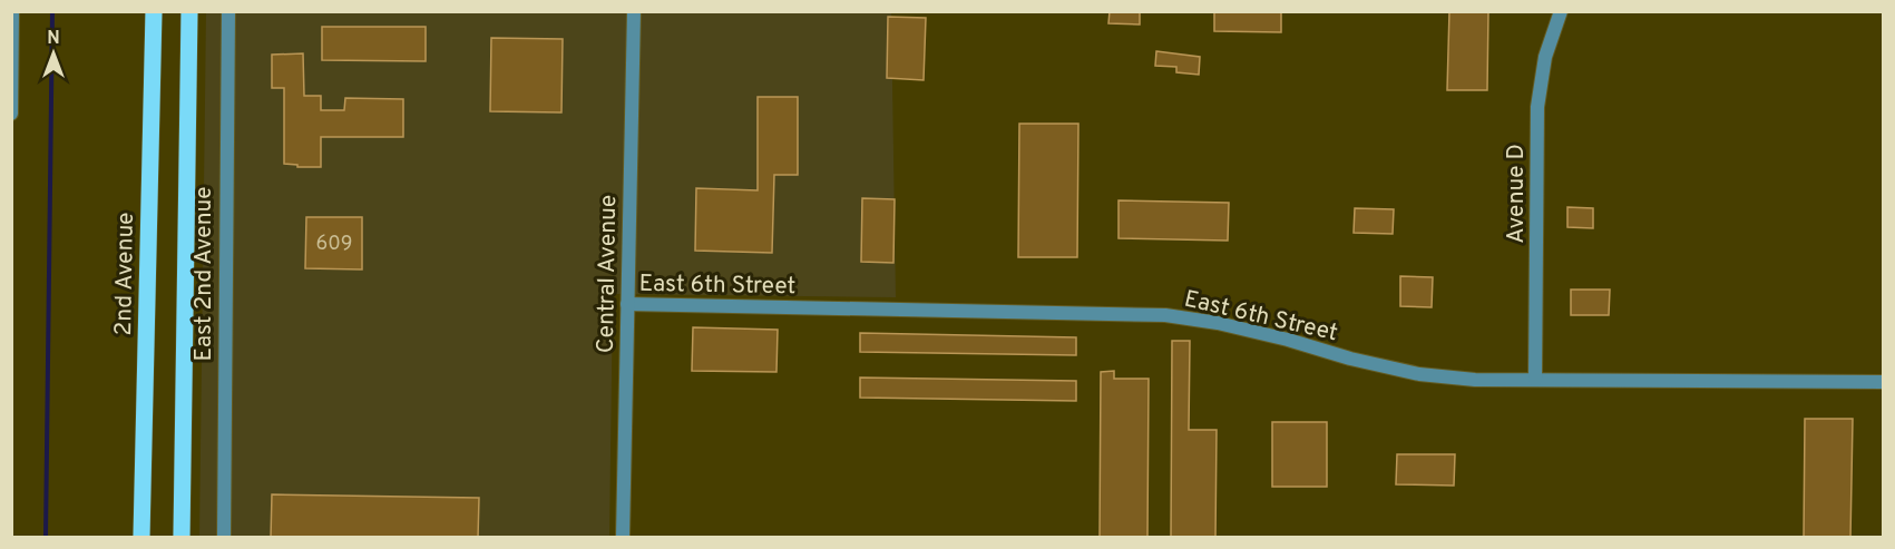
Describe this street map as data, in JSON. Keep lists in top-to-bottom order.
{
  "streets": {
    "main road": ["2nd Avenue"],
    "street": [
      "Avenue D",
      "East 2nd Avenue",
      "Central Avenue",
      "East 6th Street"
    ]
  },
  "crossings": [
    ["Avenue D", "East 6th Street"],
    ["Central Avenue", "East 6th Street"]
  ],
  "house_numbers": ["609"],
  "north": "top"
}
